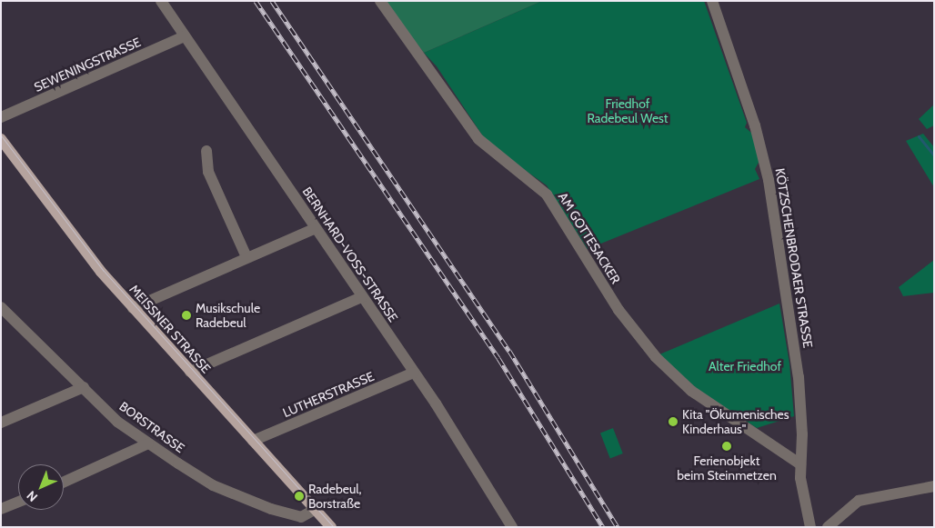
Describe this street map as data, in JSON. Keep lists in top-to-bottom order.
{
  "streets": {
    "main road": ["MEISSNER STRASSE"],
    "street": [
      "SEWENINGSTRASSE",
      "AM GOTTESACKER",
      "BERNHARD-VOSS-STRASSE",
      "KÖTZSCHENBRODAER STRASSE",
      "LUTHERSTRASSE",
      "BORSTRASSE"
    ]
  },
  "crossings": [
    ["SEWENINGSTRASSE", "BERNHARD-VOSS-STRASSE"],
    ["AM GOTTESACKER", "KÖTZSCHENBRODAER STRASSE"],
    ["BERNHARD-VOSS-STRASSE", "LUTHERSTRASSE"],
    ["MEISSNER STRASSE", "LUTHERSTRASSE"],
    ["MEISSNER STRASSE", "BORSTRASSE"]
  ],
  "parks": ["Friedhof Radebeul West", "Alter Friedhof"],
  "places": [
    "Musikschule Radebeul",
    "Kita \"Ökumenisches Kinderhaus\"",
    "Ferienobjekt beim Steinmetzen",
    "Radebeul, Borstraße"
  ],
  "north": "bottom left"
}
